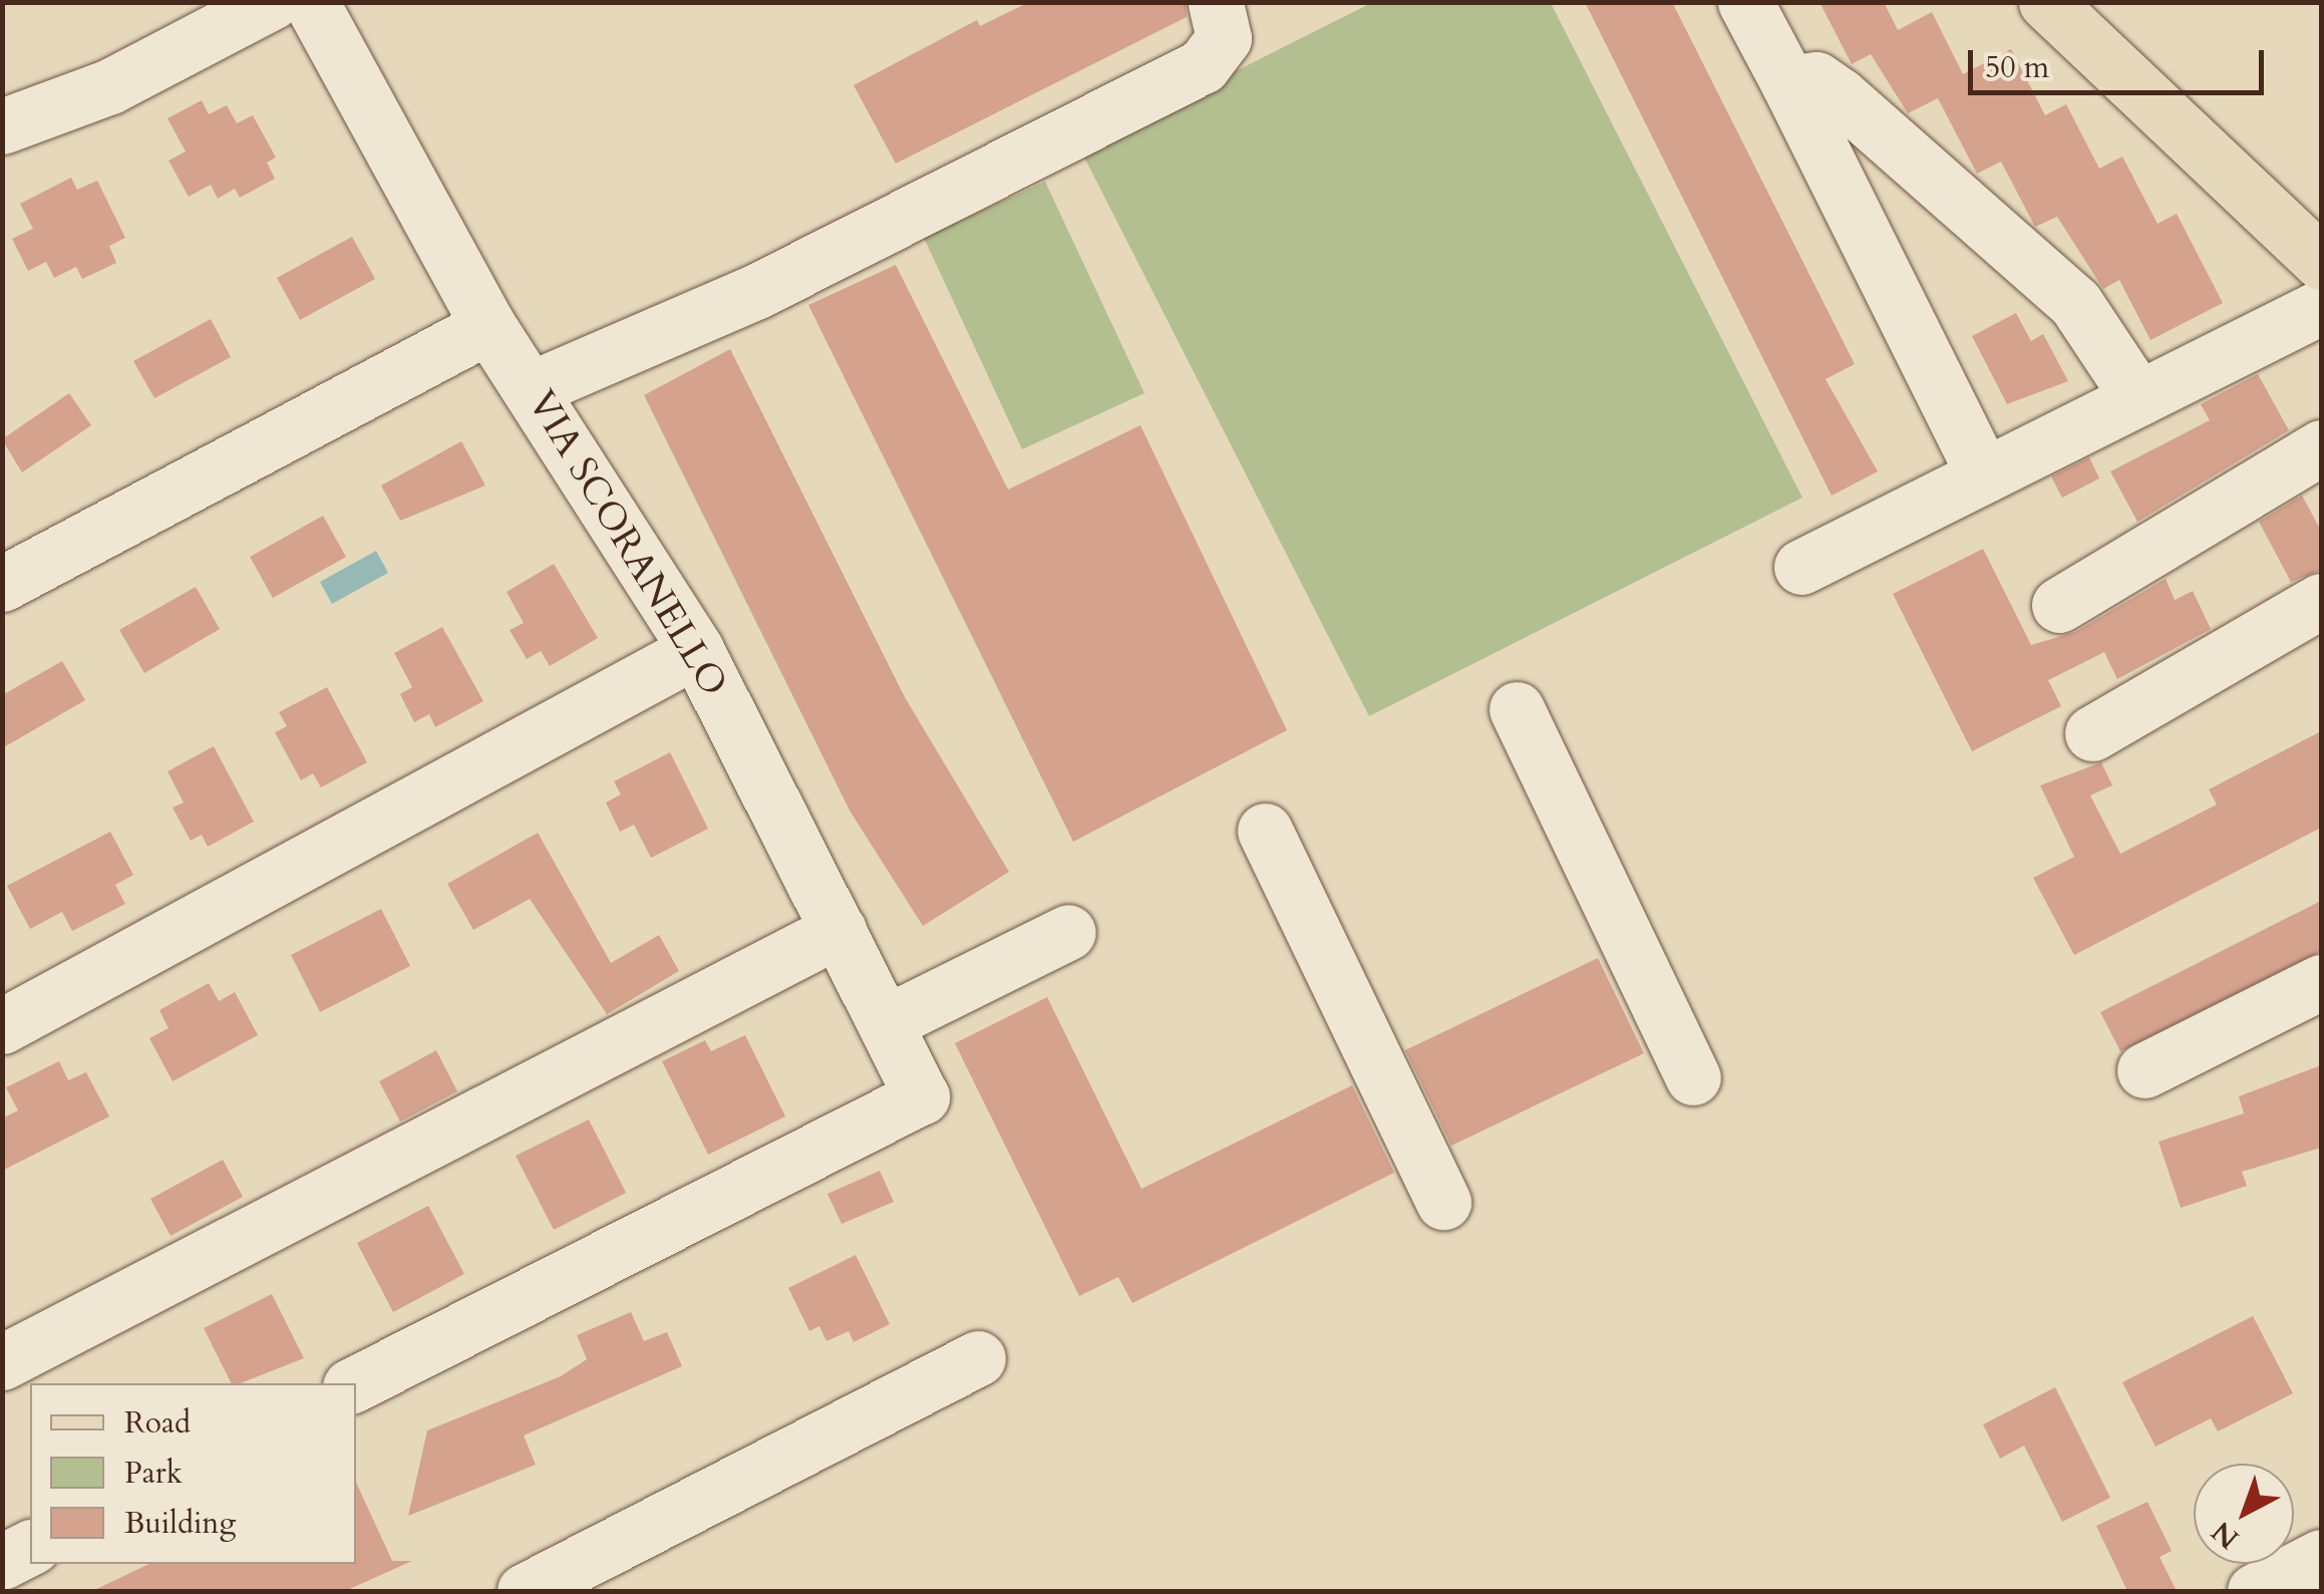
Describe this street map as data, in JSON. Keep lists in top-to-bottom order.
{
  "streets": {
    "street": ["VIA SCORANELLO"]
  },
  "legend": ["Road", "Park", "Building"],
  "scale_bar": "50 m",
  "north": "bottom left"
}
